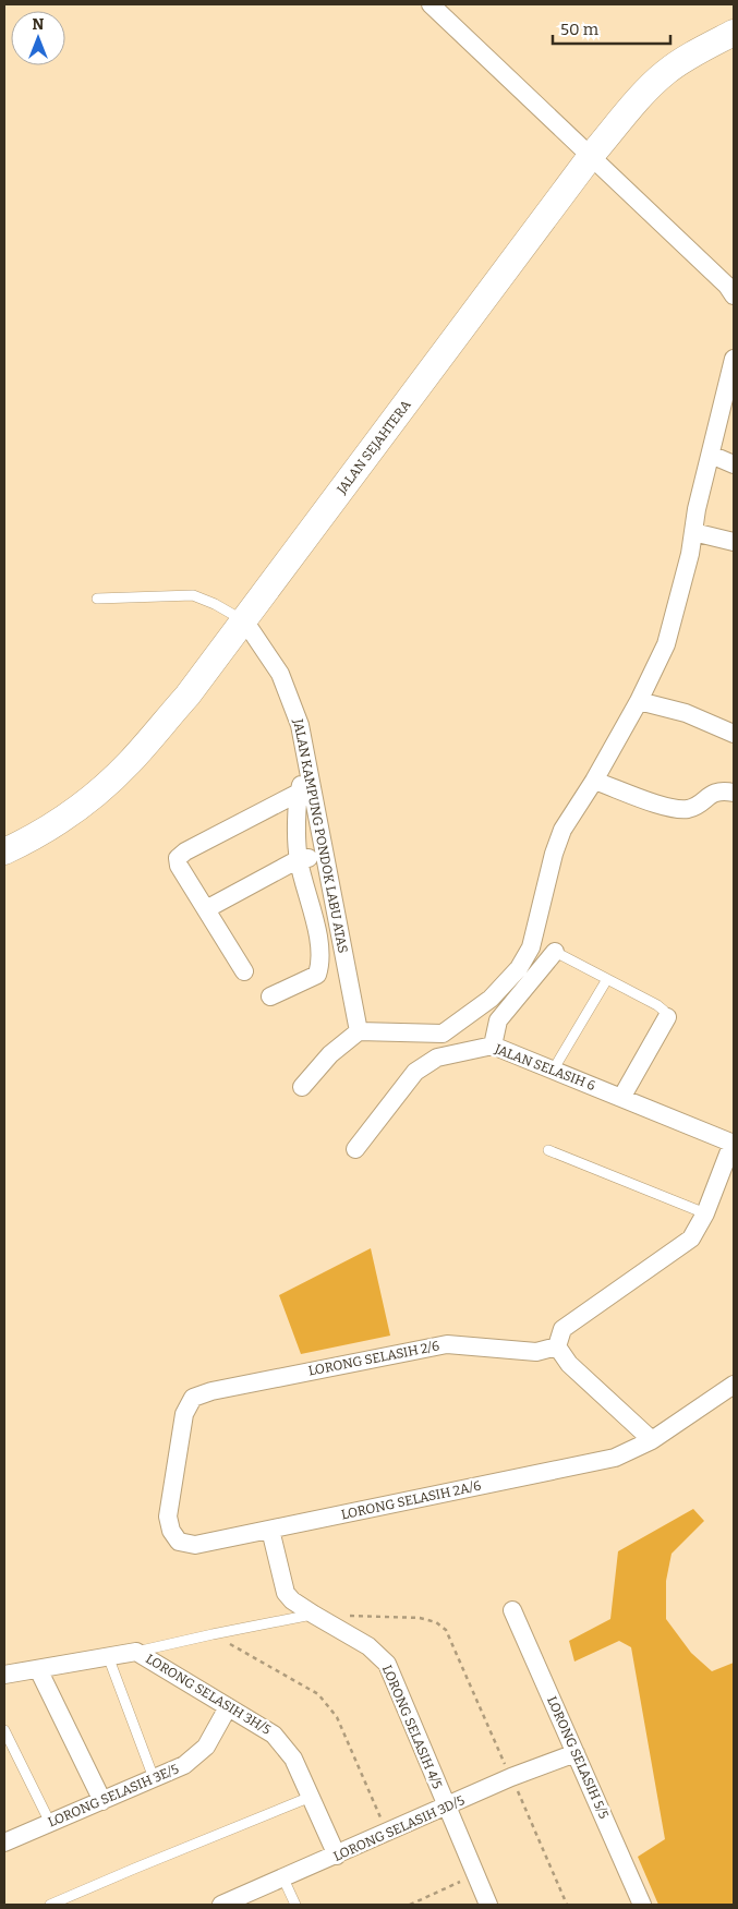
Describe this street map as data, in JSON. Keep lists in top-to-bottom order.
{
  "streets": {
    "main road": ["JALAN SEJAHTERA"],
    "street": [
      "JALAN KAMPUNG PONDOK LABU ATAS",
      "JALAN SELASIH 6",
      "LORONG SELASIH 2/6",
      "LORONG SELASIH 2A/6",
      "LORONG SELASIH 3H/5",
      "LORONG SELASIH 4/5",
      "LORONG SELASIH 5/5",
      "LORONG SELASIH 3E/5",
      "LORONG SELASIH 3D/5"
    ]
  },
  "crossings": [
    ["JALAN SEJAHTERA", "JALAN KAMPUNG PONDOK LABU ATAS"],
    ["LORONG SELASIH 2/6", "LORONG SELASIH 2A/6"],
    ["LORONG SELASIH 2A/6", "LORONG SELASIH 4/5"],
    ["LORONG SELASIH 3H/5", "LORONG SELASIH 3E/5"],
    ["LORONG SELASIH 3H/5", "LORONG SELASIH 3D/5"],
    ["LORONG SELASIH 4/5", "LORONG SELASIH 3D/5"],
    ["LORONG SELASIH 5/5", "LORONG SELASIH 3D/5"]
  ],
  "scale_bar": "50 m",
  "north": "top"
}
